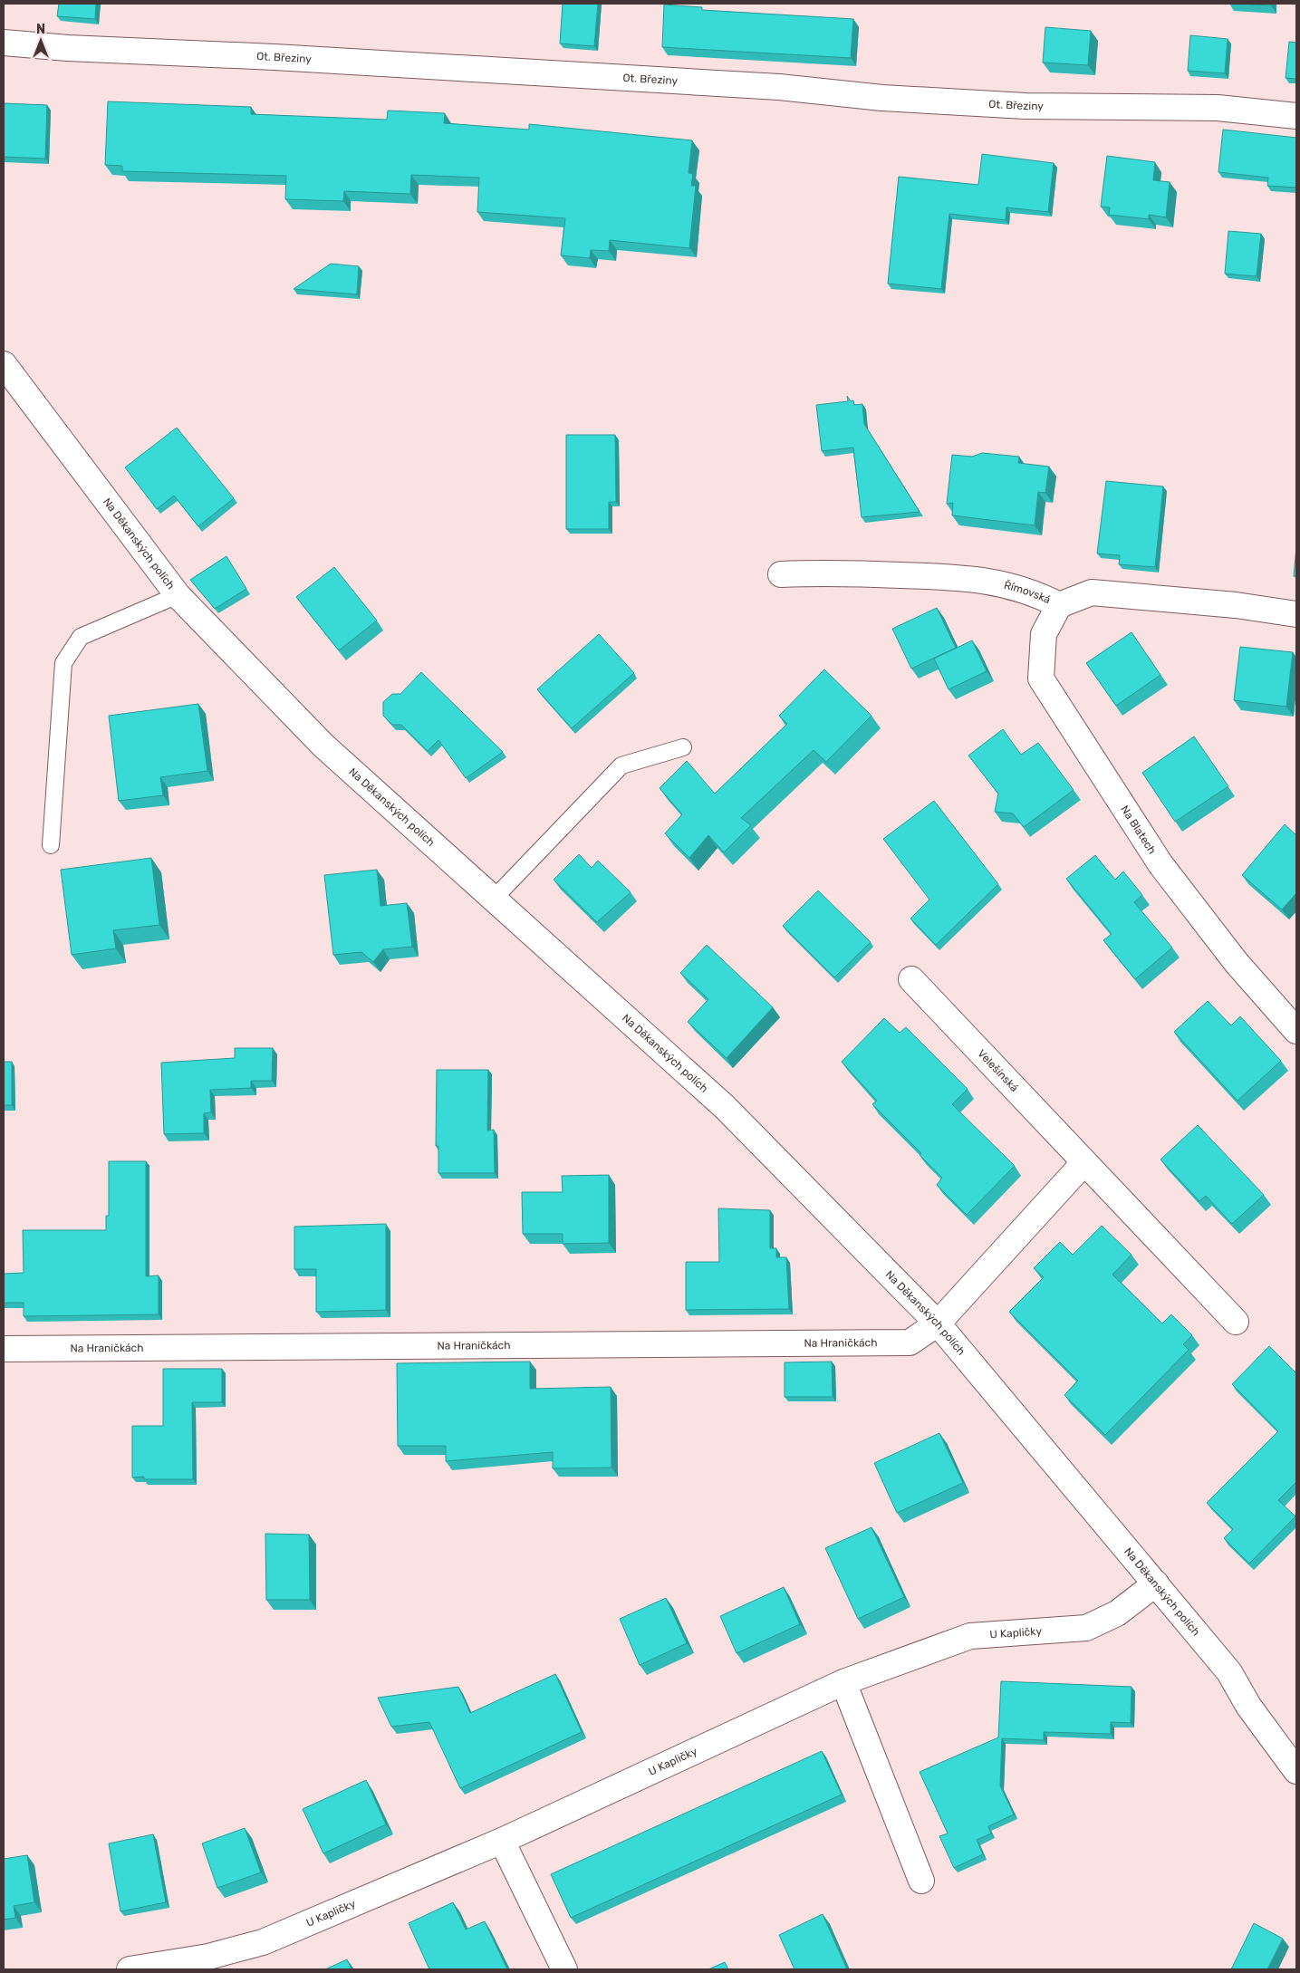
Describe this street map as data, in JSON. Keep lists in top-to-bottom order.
{
  "streets": {
    "street": [
      "Ot. Březiny",
      "Na Děkanských polích",
      "Římovská",
      "Na Blatech",
      "Velešínská",
      "Na Hraničkách",
      "U Kapličky"
    ]
  },
  "crossings": [
    ["Na Děkanských polích", "Na Hraničkách"],
    ["Na Děkanských polích", "U Kapličky"],
    ["Římovská", "Na Blatech"]
  ],
  "north": "top"
}
